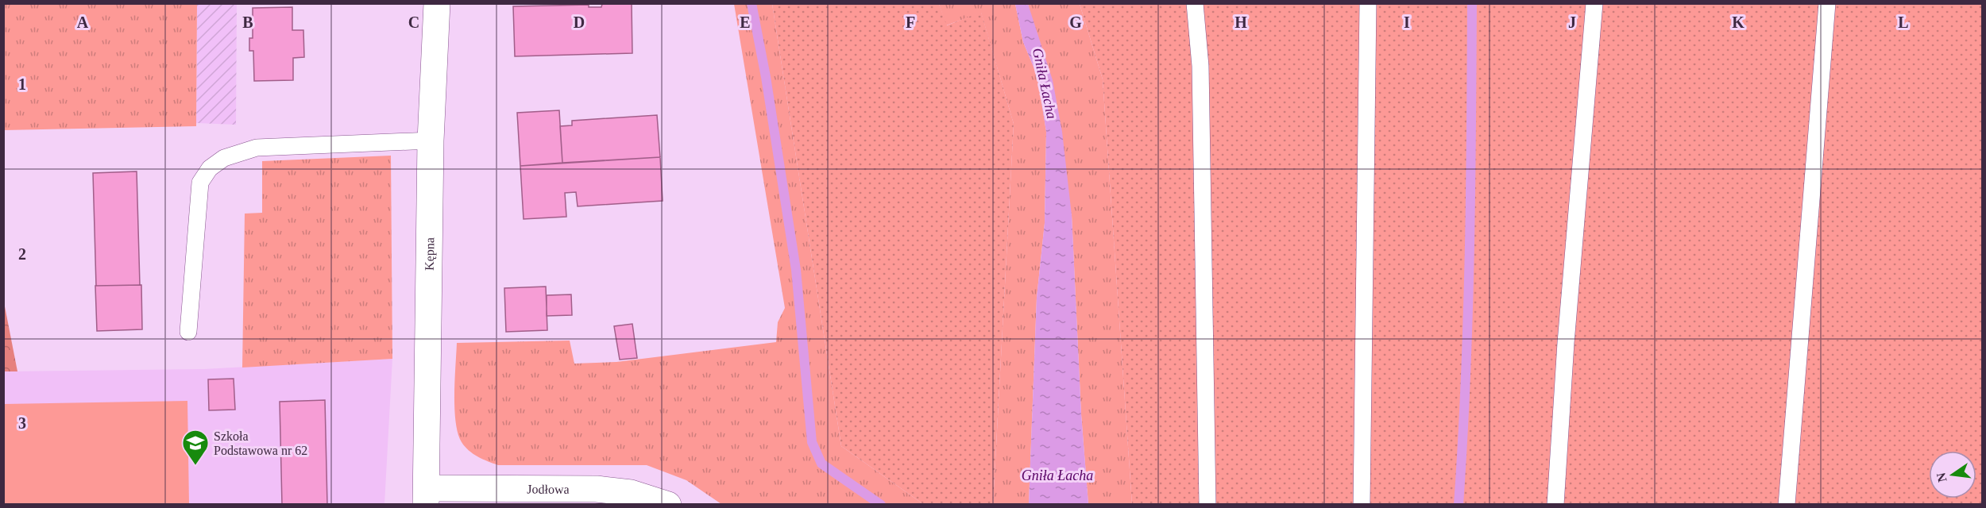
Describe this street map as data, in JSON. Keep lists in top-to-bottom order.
{
  "streets": {
    "street": ["Kępna", "Jodłowa"]
  },
  "crossings": [
    ["Kępna", "Jodłowa"]
  ],
  "water": ["Gniła Łacha"],
  "places": {
    "school or university": ["Szkoła Podstawowa nr 62"]
  },
  "north": "left",
  "grid": {
    "columns": [
      "A",
      "B",
      "C",
      "D",
      "E",
      "F",
      "G",
      "H",
      "I",
      "J",
      "K",
      "L"
    ],
    "rows": ["1", "2", "3"]
  }
}
